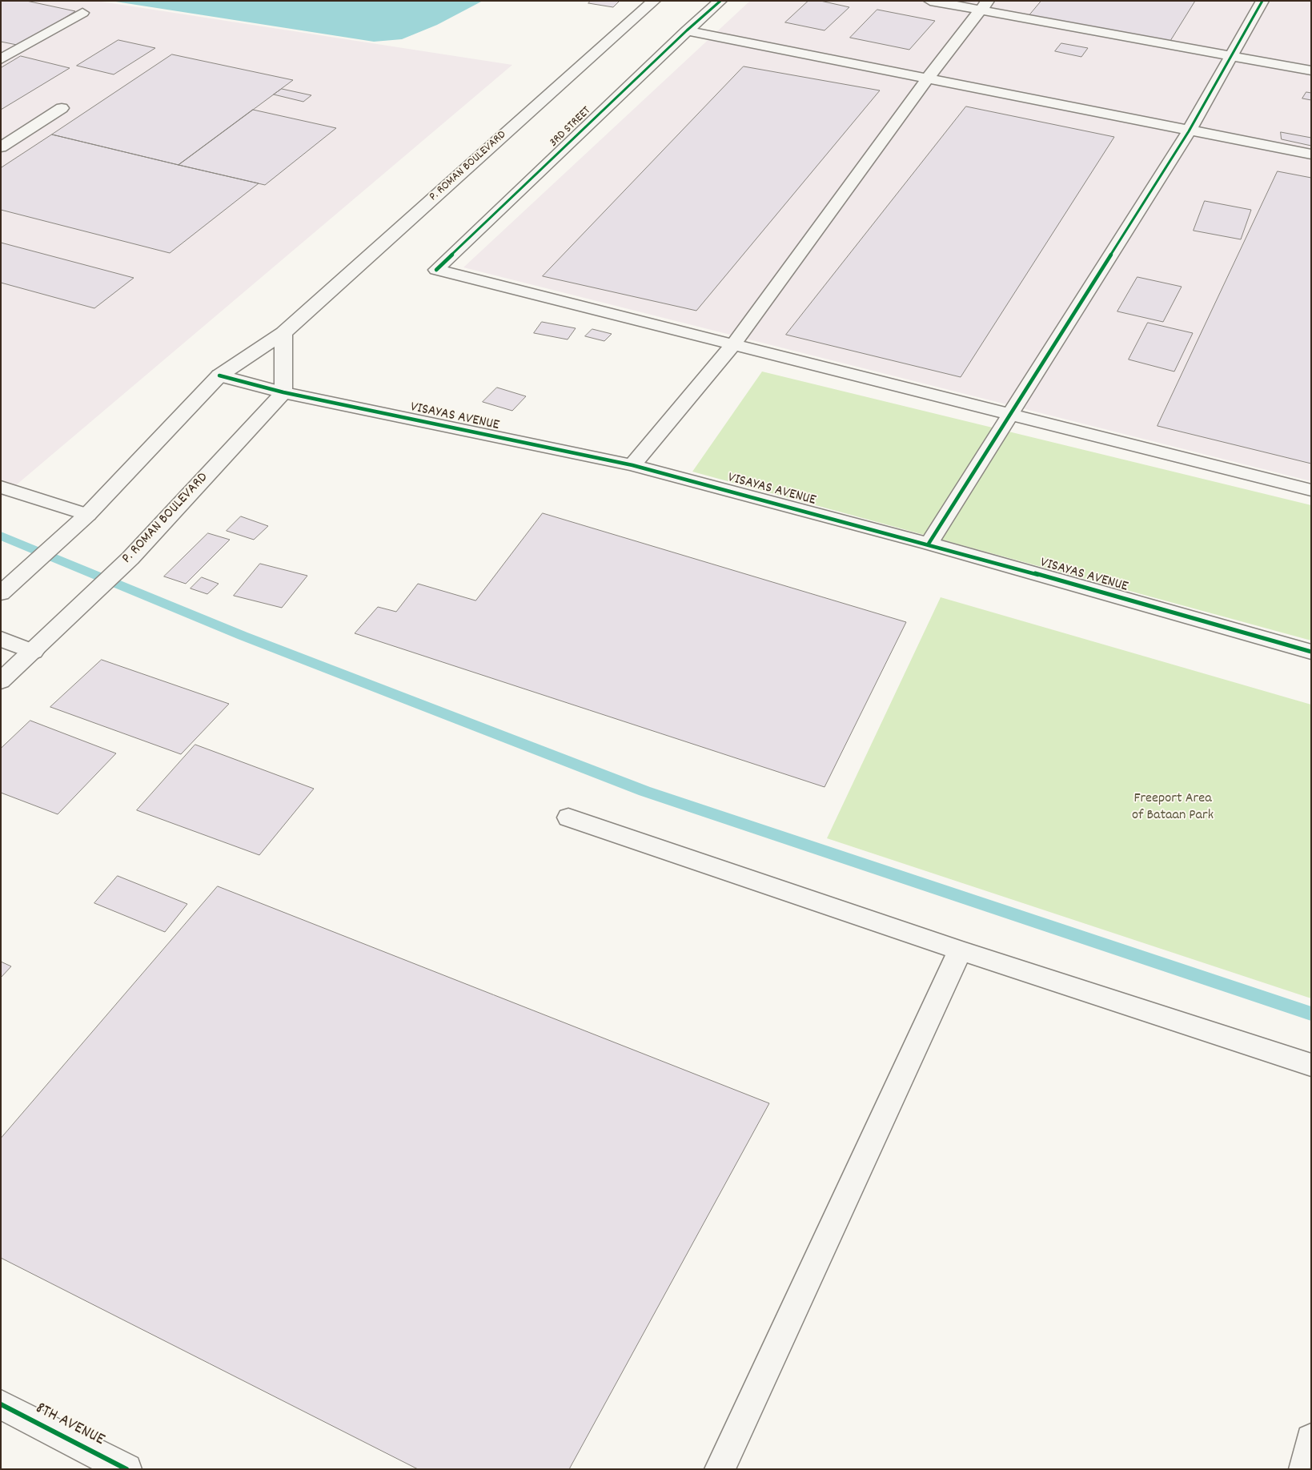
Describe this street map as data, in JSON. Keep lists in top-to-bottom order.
{
  "streets": {
    "street": [
      "3RD STREET",
      "P. ROMAN BOULEVARD",
      "VISAYAS AVENUE",
      "8TH AVENUE"
    ]
  },
  "crossings": [
    ["P. ROMAN BOULEVARD", "VISAYAS AVENUE"]
  ],
  "parks": ["Freeport Area of Bataan Park"]
}
